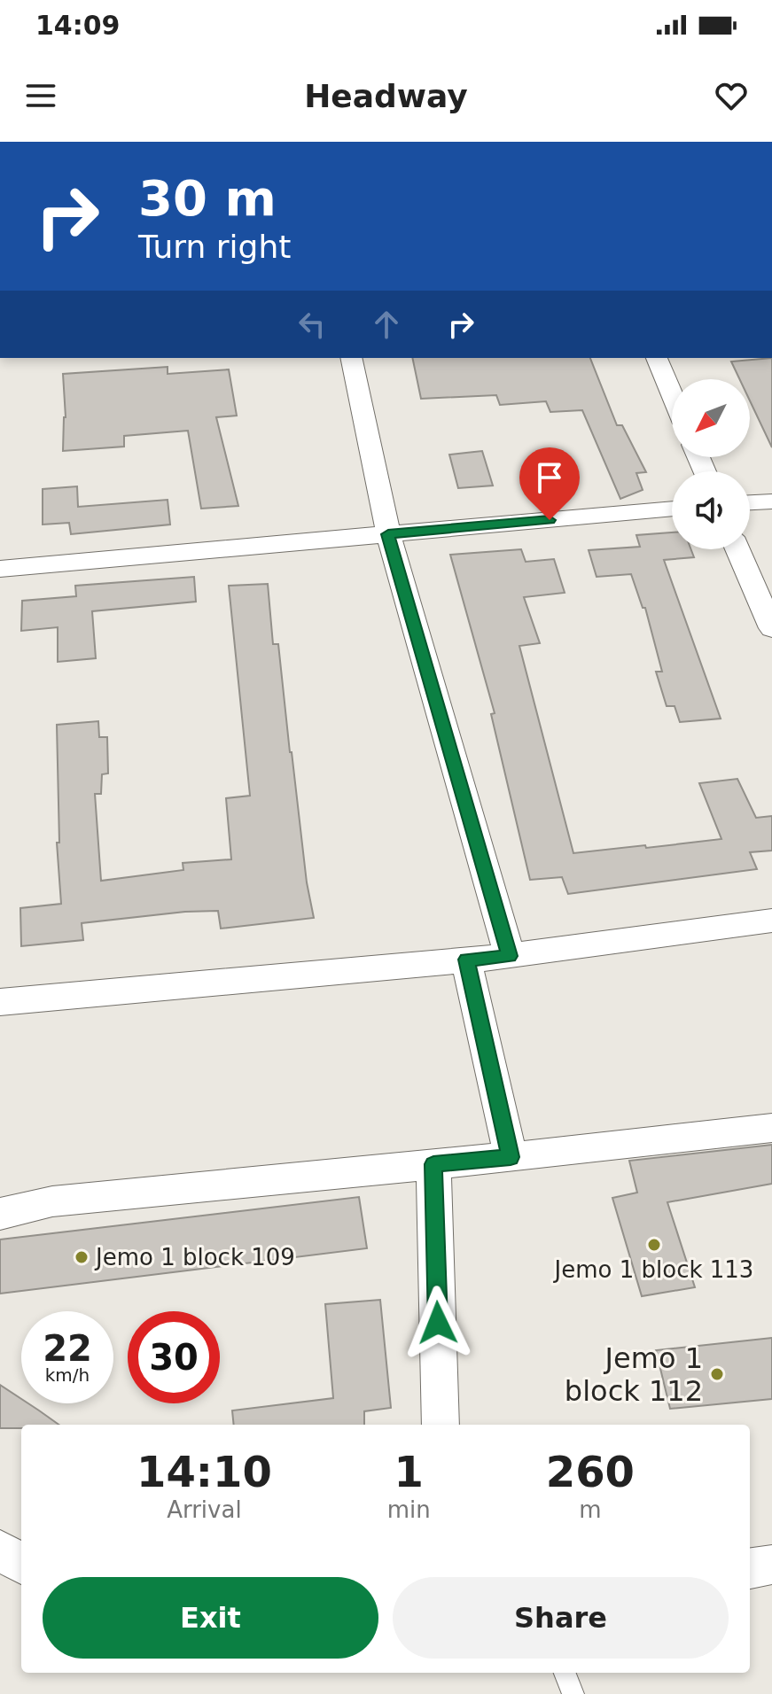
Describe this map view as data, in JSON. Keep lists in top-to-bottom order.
{
  "places": ["Jemo 1 block 113", "Jemo 1 block 109", "Jemo 1 block 112"],
  "north": "bottom left",
  "page": {
    "status": "14:09",
    "header": "Headway",
    "turn": ["30 m", "Turn right"],
    "speed": "22 km/h",
    "limit": "30",
    "eta": [
      "14:10",
      "Arrival",
      "1",
      "min",
      "260",
      "m"
    ],
    "buttons": ["Exit", "Share"]
  }
}
